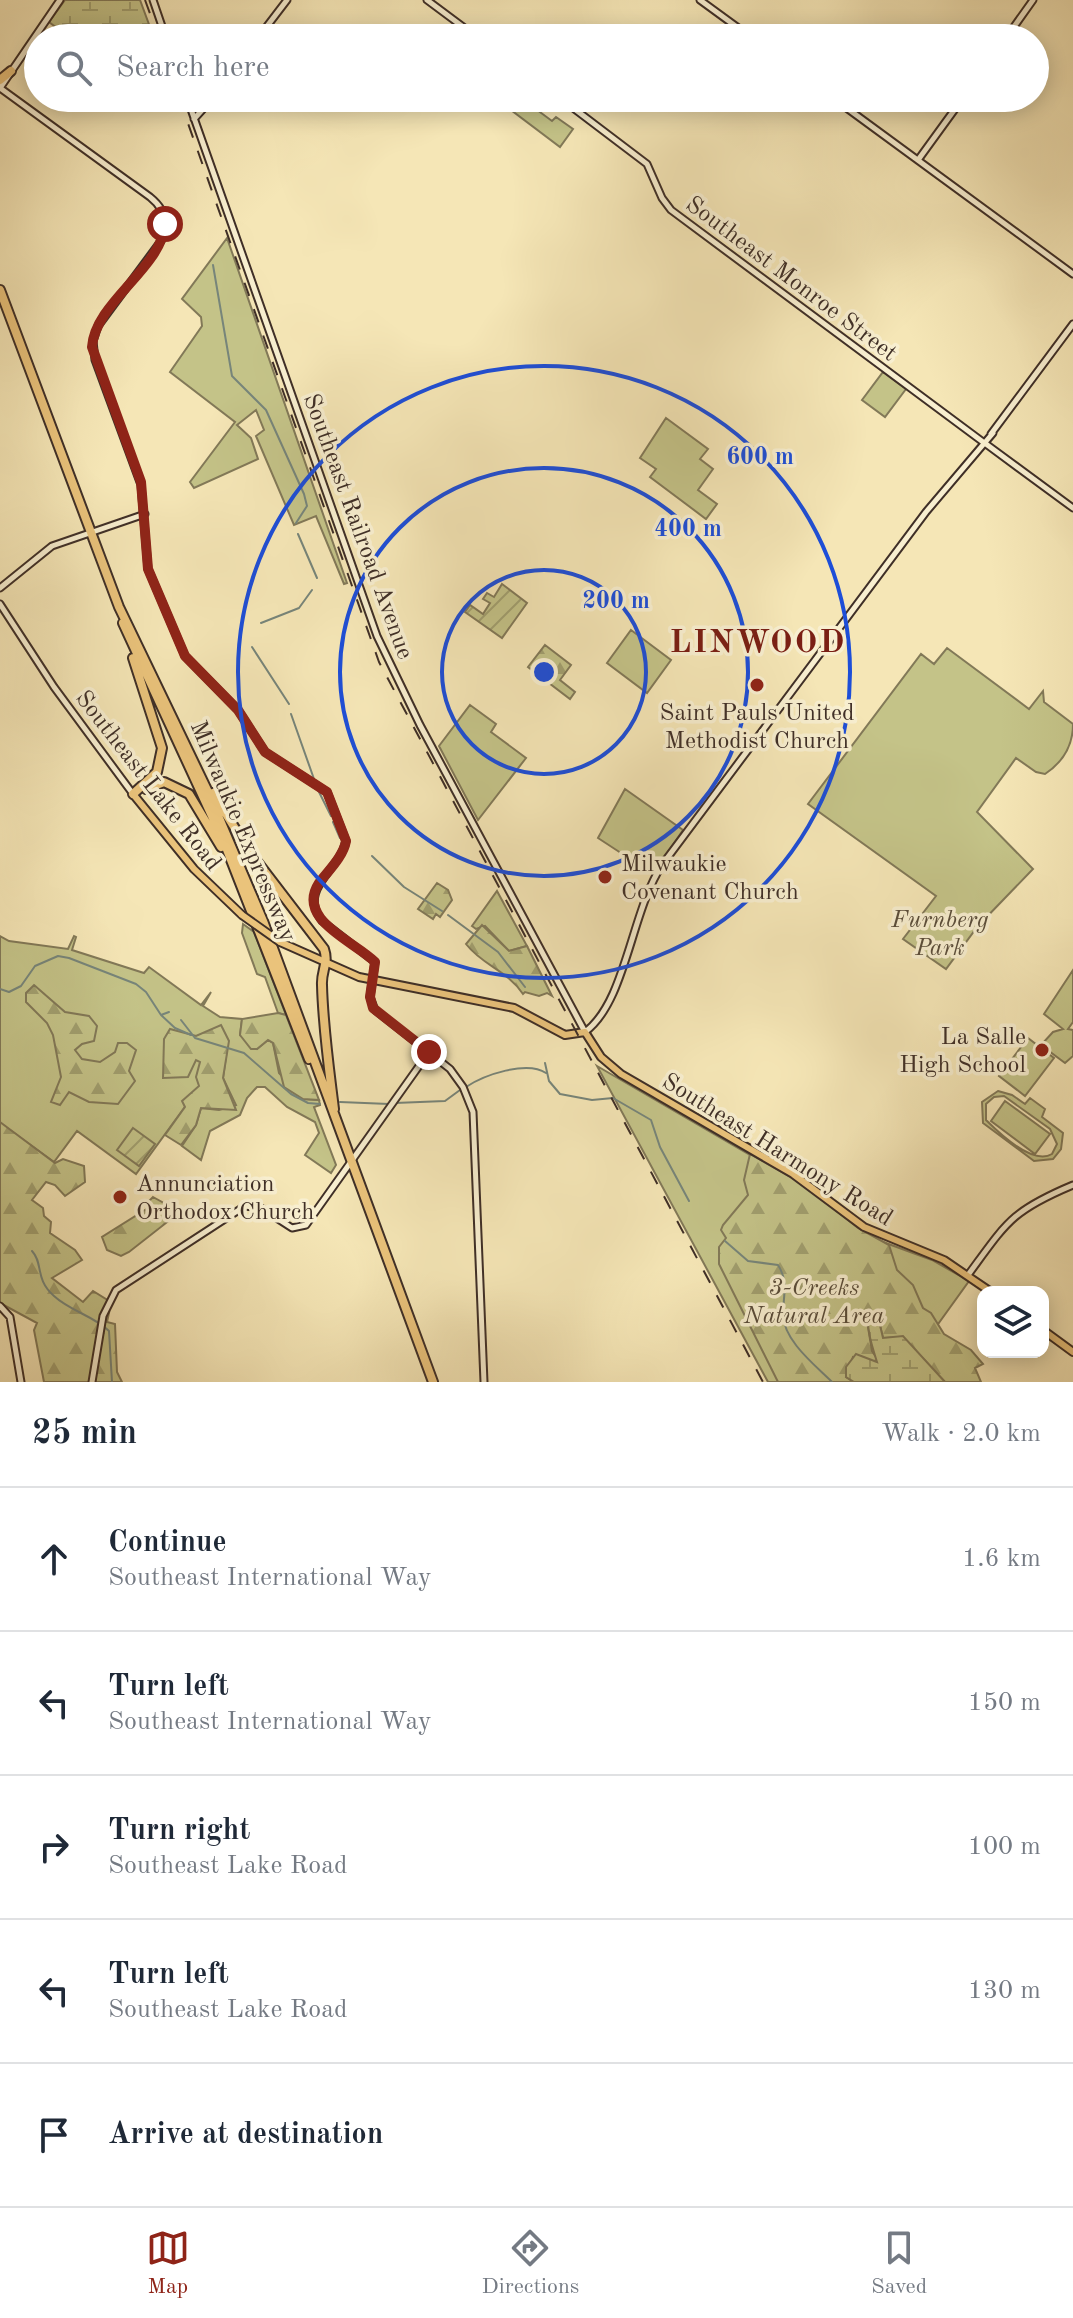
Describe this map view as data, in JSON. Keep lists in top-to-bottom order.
{
  "streets": {
    "highway": ["Milwaukie Expressway"],
    "main road": ["Southeast Lake Road", "Southeast Harmony Road"],
    "street": ["Southeast Monroe Street", "Southeast Railroad Avenue"]
  },
  "crossings": [
    ["Southeast Railroad Avenue", "Southeast Harmony Road"]
  ],
  "districts": ["LINWOOD"],
  "parks": ["Furnberg Park", "3-Creeks Natural Area"],
  "places": [
    "Saint Pauls United Methodist Church",
    "Milwaukie Covenant Church",
    "La Salle High School",
    "Annunciation Orthodox Church"
  ],
  "page": {
    "search": "Search here",
    "heading": ["25 min", "Walk · 2.0 km"],
    "list": [
      ["Continue", "Southeast International Way", "1.6 km"],
      ["Turn left", "Southeast International Way", "150 m"],
      ["Turn right", "Southeast Lake Road", "100 m"],
      ["Turn left", "Southeast Lake Road", "130 m"],
      "Arrive at destination"
    ],
    "nav": ["Map", "Directions", "Saved"]
  },
  "rings": ["600 m", "400 m", "200 m"]
}
